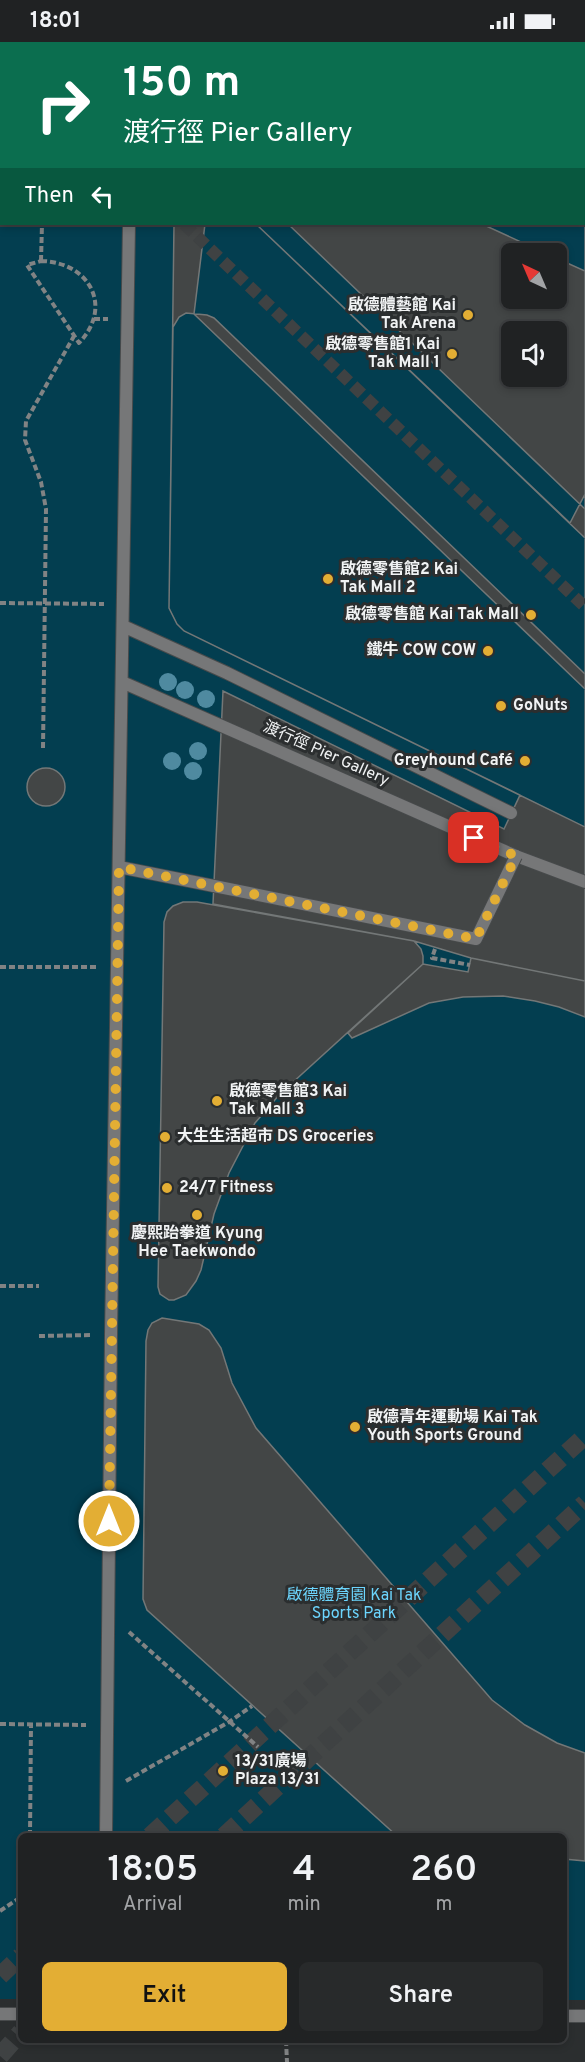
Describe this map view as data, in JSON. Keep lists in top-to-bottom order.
{
  "streets": {
    "street": ["渡行徑 Pier Gallery"]
  },
  "parks": ["啟德體育園 Kai Tak Sports Park"],
  "places": [
    "啟德體藝館 Kai Tak Arena",
    "啟德零售館1 Kai Tak Mall 1",
    "啟德零售館2 Kai Tak Mall 2",
    "啟德零售館 Kai Tak Mall",
    "鐵牛 COW COW",
    "GoNuts",
    "Greyhound Café",
    "啟德零售館3 Kai Tak Mall 3",
    "大生生活超市 DS Groceries",
    "24/7 Fitness",
    "慶熙跆拳道 Kyung Hee Taekwondo",
    "啟德青年運動場 Kai Tak Youth Sports Ground",
    "13/31廣場 Plaza 13/31"
  ],
  "north": "top left",
  "page": {
    "status": "18:01",
    "turn": ["150 m", "渡行徑 Pier Gallery"],
    "then": "Then",
    "eta": [
      "18:05",
      "Arrival",
      "4",
      "min",
      "260",
      "m"
    ],
    "buttons": ["Exit", "Share"]
  }
}
